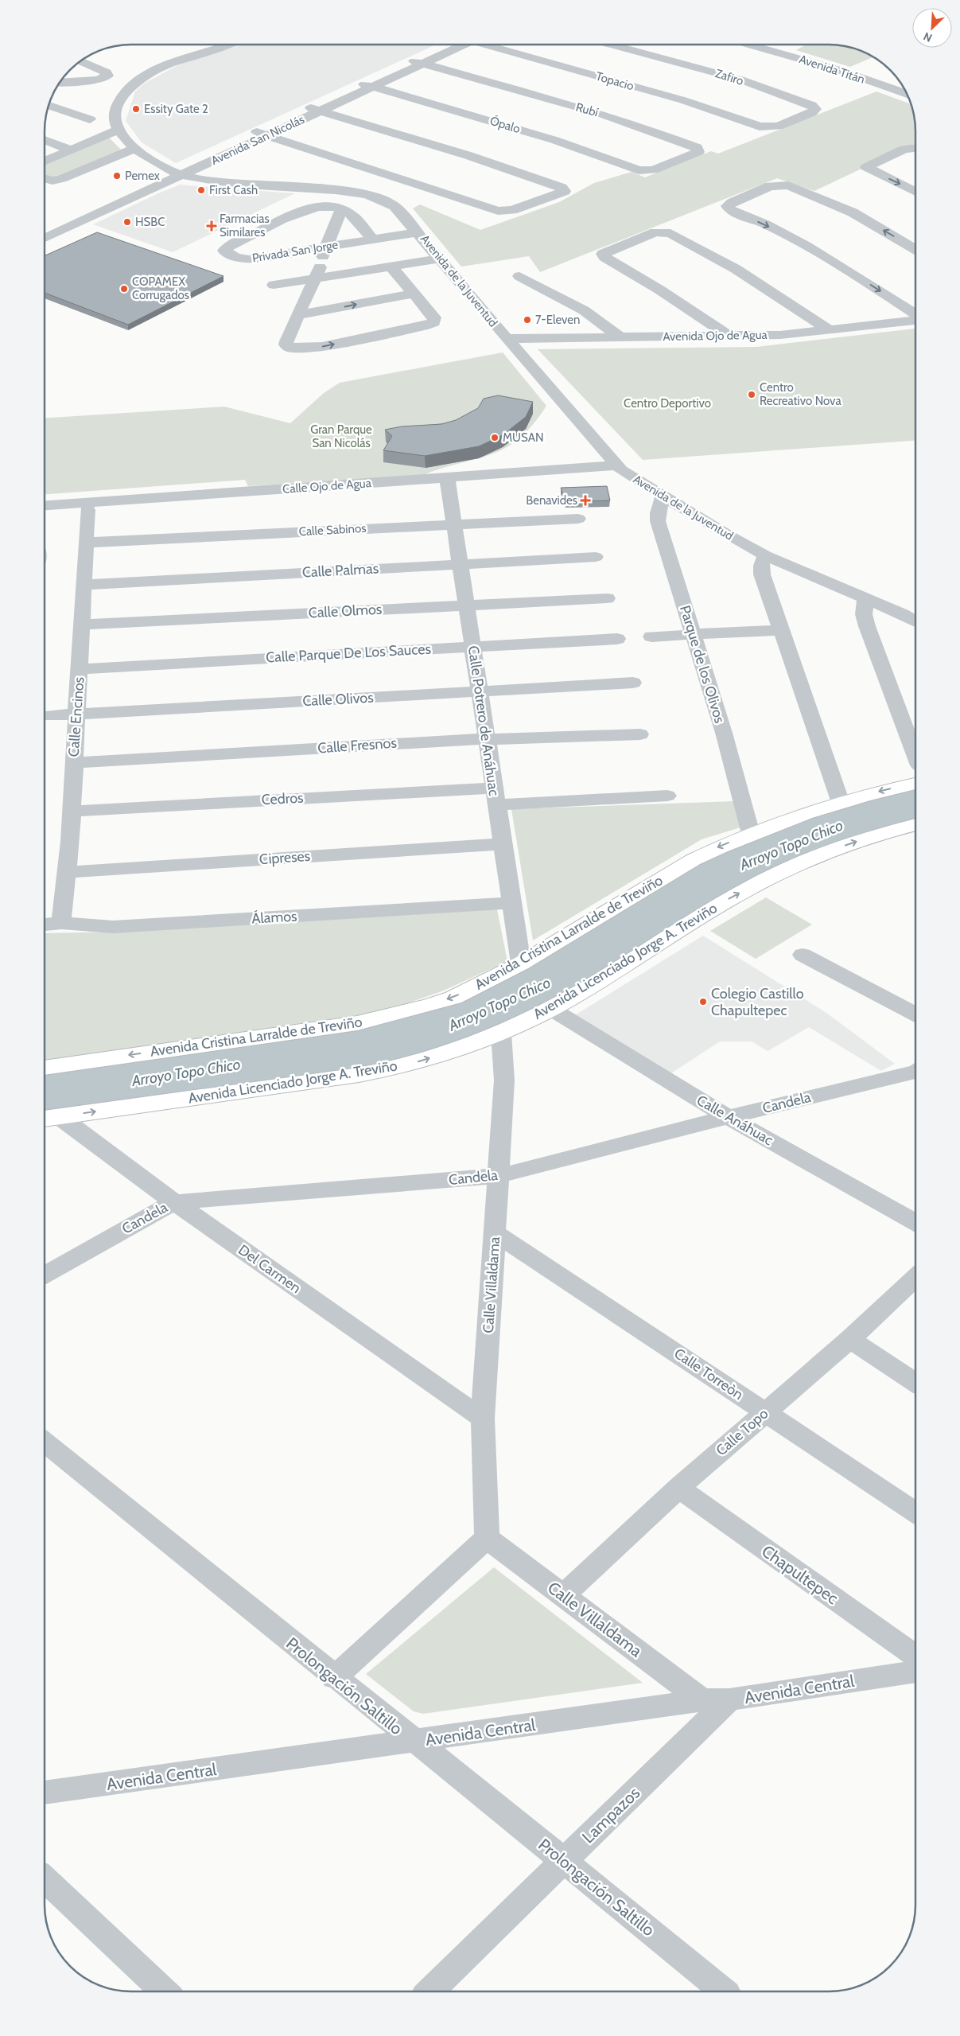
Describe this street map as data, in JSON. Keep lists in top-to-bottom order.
{
  "streets": {
    "main road": ["Avenida Cristina Larralde de Treviño", "Avenida Licenciado Jorge A. Treviño"],
    "street": [
      "Avenida Titán",
      "Zafiro",
      "Topacio",
      "Rubí",
      "Ópalo",
      "Avenida San Nicolás",
      "Privada San Jorge",
      "Avenida de la Juventud",
      "Avenida Ojo de Agua",
      "Calle Ojo de Agua",
      "Calle Sabinos",
      "Calle Palmas",
      "Calle Olmos",
      "Calle Parque De Los Sauces",
      "Parque de los Olivos",
      "Calle Olivos",
      "Calle Encinos",
      "Calle Potrero de Anáhuac",
      "Calle Fresnos",
      "Cedros",
      "Cipreses",
      "Álamos",
      "Candela",
      "Calle Anáhuac",
      "Del Carmen",
      "Calle Villaldama",
      "Calle Torreòn",
      "Calle Topo",
      "Chapultepec",
      "Prolongación Saltillo",
      "Avenida Central",
      "Lampazos"
    ]
  },
  "crossings": [
    ["Zafiro", "Topacio"],
    ["Rubí", "Ópalo"],
    ["Rubí", "Avenida San Nicolás"],
    ["Ópalo", "Avenida San Nicolás"],
    ["Avenida San Nicolás", "Avenida de la Juventud"],
    ["Privada San Jorge", "Avenida de la Juventud"],
    ["Avenida de la Juventud", "Avenida Ojo de Agua"],
    ["Avenida de la Juventud", "Calle Ojo de Agua"],
    ["Avenida de la Juventud", "Parque de los Olivos"],
    ["Calle Ojo de Agua", "Calle Potrero de Anáhuac"],
    ["Calle Sabinos", "Calle Encinos"],
    ["Calle Sabinos", "Calle Potrero de Anáhuac"],
    ["Calle Palmas", "Calle Encinos"],
    ["Calle Palmas", "Calle Potrero de Anáhuac"],
    ["Calle Olmos", "Calle Encinos"],
    ["Calle Olmos", "Calle Potrero de Anáhuac"],
    ["Calle Parque De Los Sauces", "Calle Encinos"],
    ["Calle Parque De Los Sauces", "Calle Potrero de Anáhuac"],
    ["Parque de los Olivos", "Avenida Cristina Larralde de Treviño"],
    ["Calle Olivos", "Calle Encinos"],
    ["Calle Olivos", "Calle Potrero de Anáhuac"],
    ["Calle Encinos", "Calle Fresnos"],
    ["Calle Encinos", "Cedros"],
    ["Calle Encinos", "Cipreses"],
    ["Calle Encinos", "Álamos"],
    ["Calle Potrero de Anáhuac", "Calle Fresnos"],
    ["Calle Potrero de Anáhuac", "Cedros"],
    ["Calle Potrero de Anáhuac", "Cipreses"],
    ["Calle Potrero de Anáhuac", "Álamos"],
    ["Calle Potrero de Anáhuac", "Avenida Cristina Larralde de Treviño"],
    ["Avenida Licenciado Jorge A. Treviño", "Calle Anáhuac"],
    ["Avenida Licenciado Jorge A. Treviño", "Del Carmen"],
    ["Avenida Licenciado Jorge A. Treviño", "Calle Villaldama"],
    ["Candela", "Calle Anáhuac"],
    ["Candela", "Del Carmen"],
    ["Candela", "Calle Villaldama"],
    ["Del Carmen", "Calle Villaldama"],
    ["Calle Villaldama", "Calle Torreòn"],
    ["Calle Villaldama", "Calle Topo"],
    ["Calle Villaldama", "Avenida Central"],
    ["Calle Villaldama", "Lampazos"],
    ["Calle Torreòn", "Calle Topo"],
    ["Calle Topo", "Chapultepec"],
    ["Prolongación Saltillo", "Avenida Central"],
    ["Prolongación Saltillo", "Lampazos"],
    ["Avenida Central", "Lampazos"]
  ],
  "one_way": ["Avenida Cristina Larralde de Treviño", "Avenida Licenciado Jorge A. Treviño"],
  "water": ["Arroyo Topo Chico"],
  "parks": ["Centro Deportivo", "Gran Parque San Nicolás"],
  "places": {
    "other": [
      "Essity Gate 2",
      "Pemex",
      "First Cash",
      "HSBC",
      "COPAMEX Corrugados",
      "7-Eleven",
      "Centro Recreativo Nova",
      "MUSAN",
      "Colegio Castillo Chapultepec"
    ],
    "health": ["Farmacias Similares", "Benavides"]
  },
  "north": "bottom left"
}
